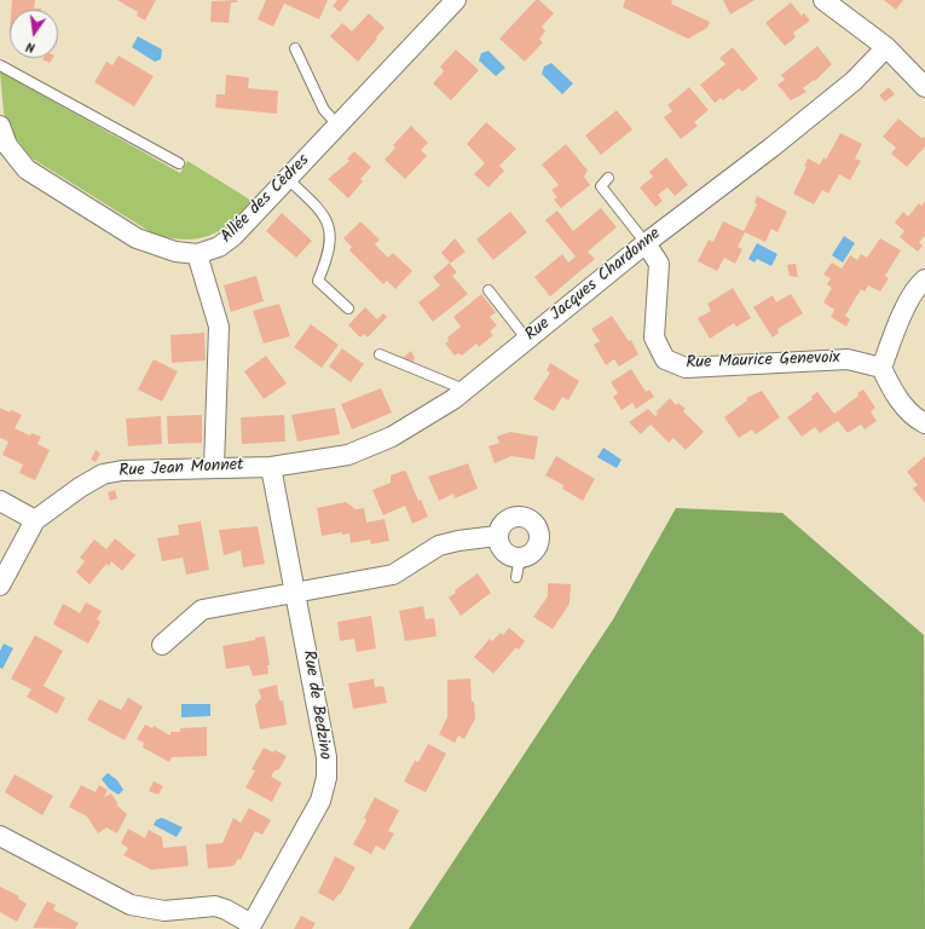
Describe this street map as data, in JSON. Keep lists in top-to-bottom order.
{
  "streets": {
    "street": [
      "Allée des Cèdres",
      "Rue Jacques Chardonne",
      "Rue Maurice Genevoix",
      "Rue Jean Monnet",
      "Rue de Bedzino"
    ]
  },
  "crossings": [
    ["Rue Jacques Chardonne", "Rue Maurice Genevoix"],
    ["Rue Jacques Chardonne", "Rue Jean Monnet"],
    ["Rue Jacques Chardonne", "Rue de Bedzino"],
    ["Rue Jean Monnet", "Rue de Bedzino"]
  ],
  "north": "bottom"
}
